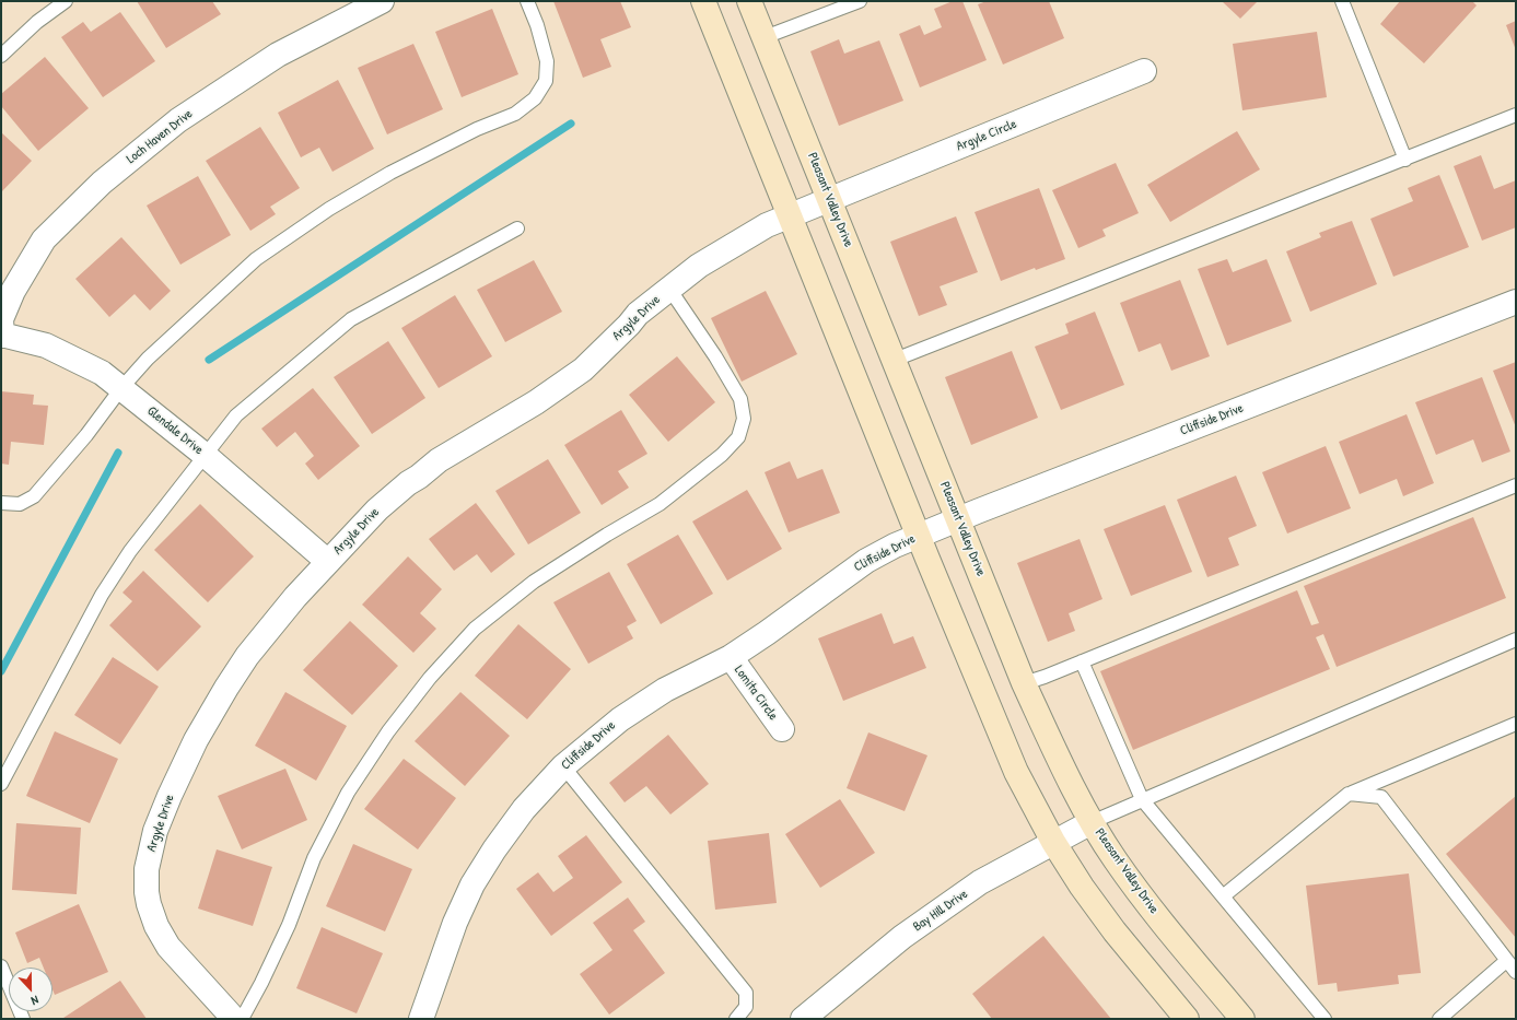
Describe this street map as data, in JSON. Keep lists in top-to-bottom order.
{
  "streets": {
    "street": [
      "Argyle Circle",
      "Loch Haven Drive",
      "Pleasant Valley Drive",
      "Argyle Drive",
      "Cliffside Drive",
      "Glendale Drive",
      "Lomita Circle",
      "Bay Hill Drive"
    ]
  },
  "crossings": [
    ["Argyle Circle", "Pleasant Valley Drive"],
    ["Argyle Circle", "Argyle Drive"],
    ["Loch Haven Drive", "Glendale Drive"],
    ["Pleasant Valley Drive", "Argyle Drive"],
    ["Pleasant Valley Drive", "Cliffside Drive"],
    ["Pleasant Valley Drive", "Bay Hill Drive"],
    ["Argyle Drive", "Glendale Drive"],
    ["Cliffside Drive", "Lomita Circle"]
  ],
  "north": "bottom"
}
